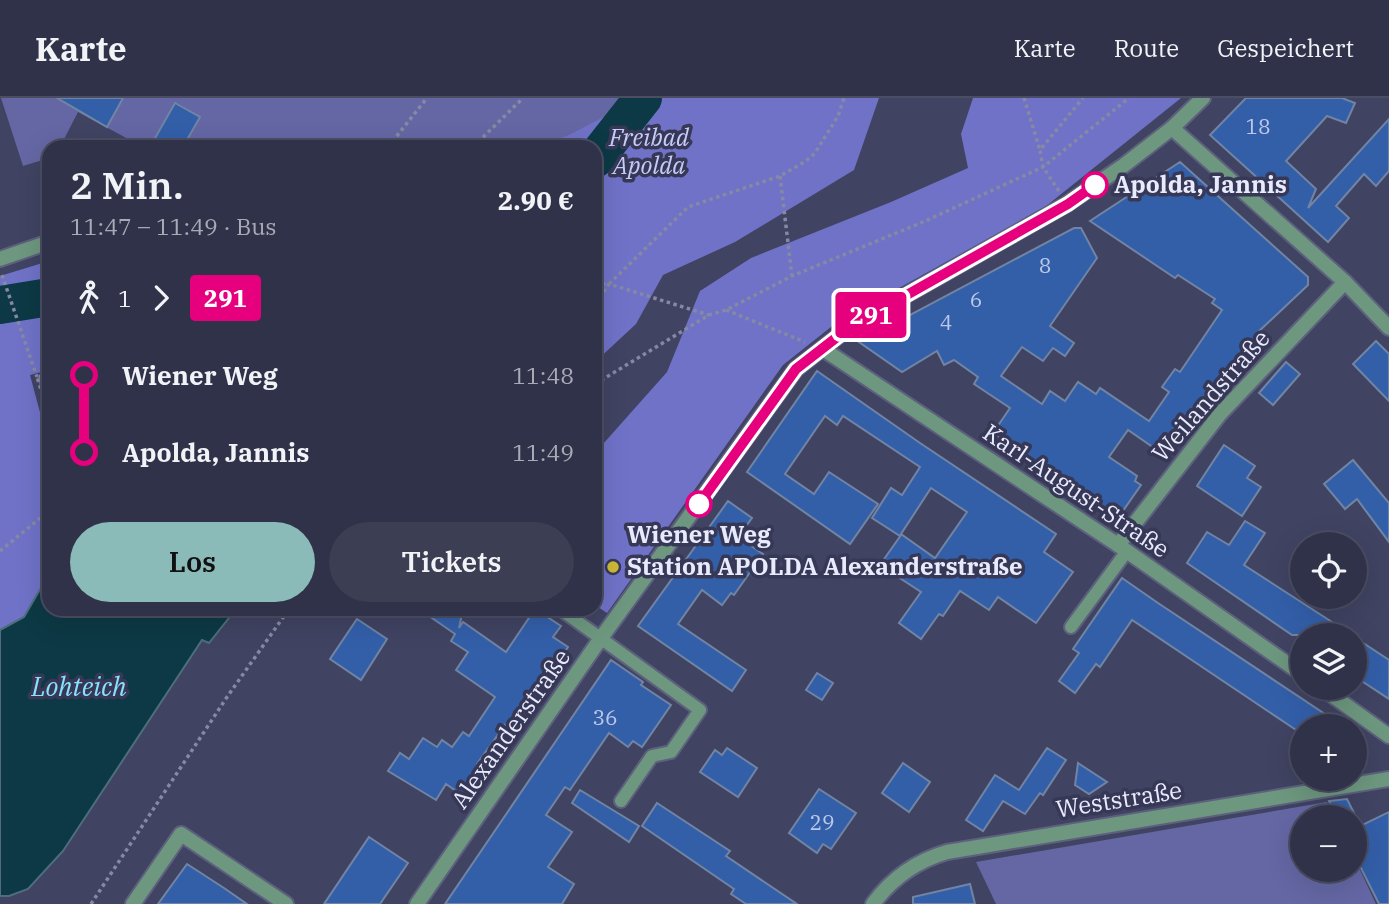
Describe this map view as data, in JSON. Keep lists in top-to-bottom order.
{
  "streets": {
    "street": [
      "Weilandstraße",
      "Karl-August-Straße",
      "Alexanderstraße",
      "Weststraße"
    ]
  },
  "crossings": [
    ["Weilandstraße", "Karl-August-Straße"],
    ["Karl-August-Straße", "Alexanderstraße"]
  ],
  "water": ["Lohteich"],
  "parks": ["Freibad Apolda"],
  "places": ["Apolda, Jannis", "Wiener Weg", "Station APOLDA Alexanderstraße"],
  "lines": ["bus line 291"],
  "house_numbers": [
    "18",
    "8",
    "6",
    "4",
    "36",
    "29"
  ],
  "page": {
    "header": "Karte",
    "nav": ["Karte", "Route", "Gespeichert"],
    "on_map": "291",
    "heading": ["2 Min.", "11:47 – 11:49 · Bus", "2.90 €"],
    "legs": ["1", "291"],
    "list": [
      {
        "name": "Wiener Weg",
        "value": "11:48"
      },
      {
        "name": "Apolda, Jannis",
        "value": "11:49"
      }
    ],
    "buttons": ["Los", "Tickets"],
    "map_buttons": ["+", "−"]
  }
}
